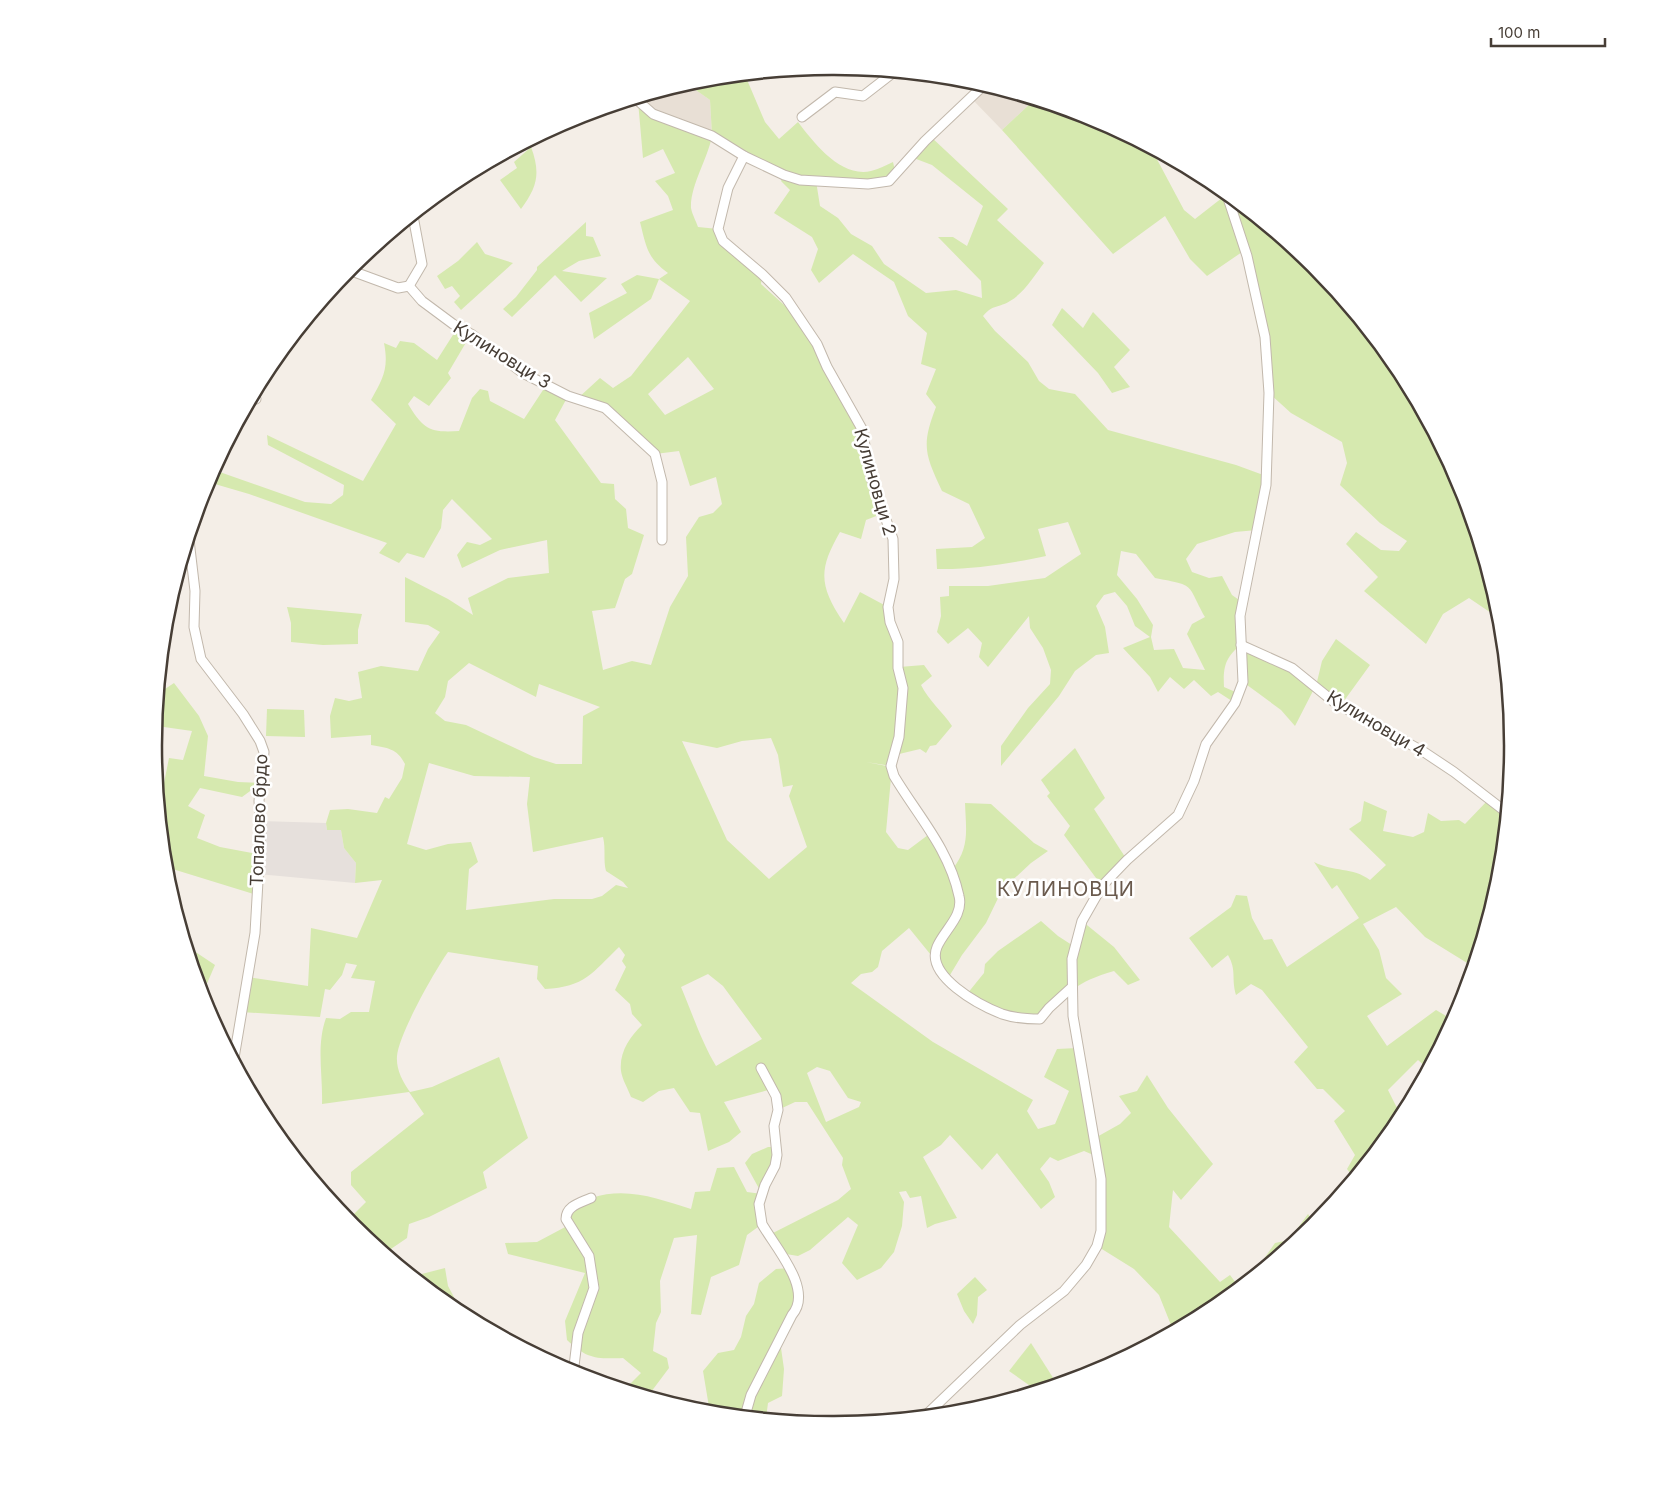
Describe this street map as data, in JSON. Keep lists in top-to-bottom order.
{
  "streets": {
    "street": [
      "Кулиновци 3",
      "Кулиновци 2",
      "Кулиновци 4",
      "Топалово брдо"
    ]
  },
  "districts": ["КУЛИНОВЦИ"],
  "scale_bar": "100 m"
}
